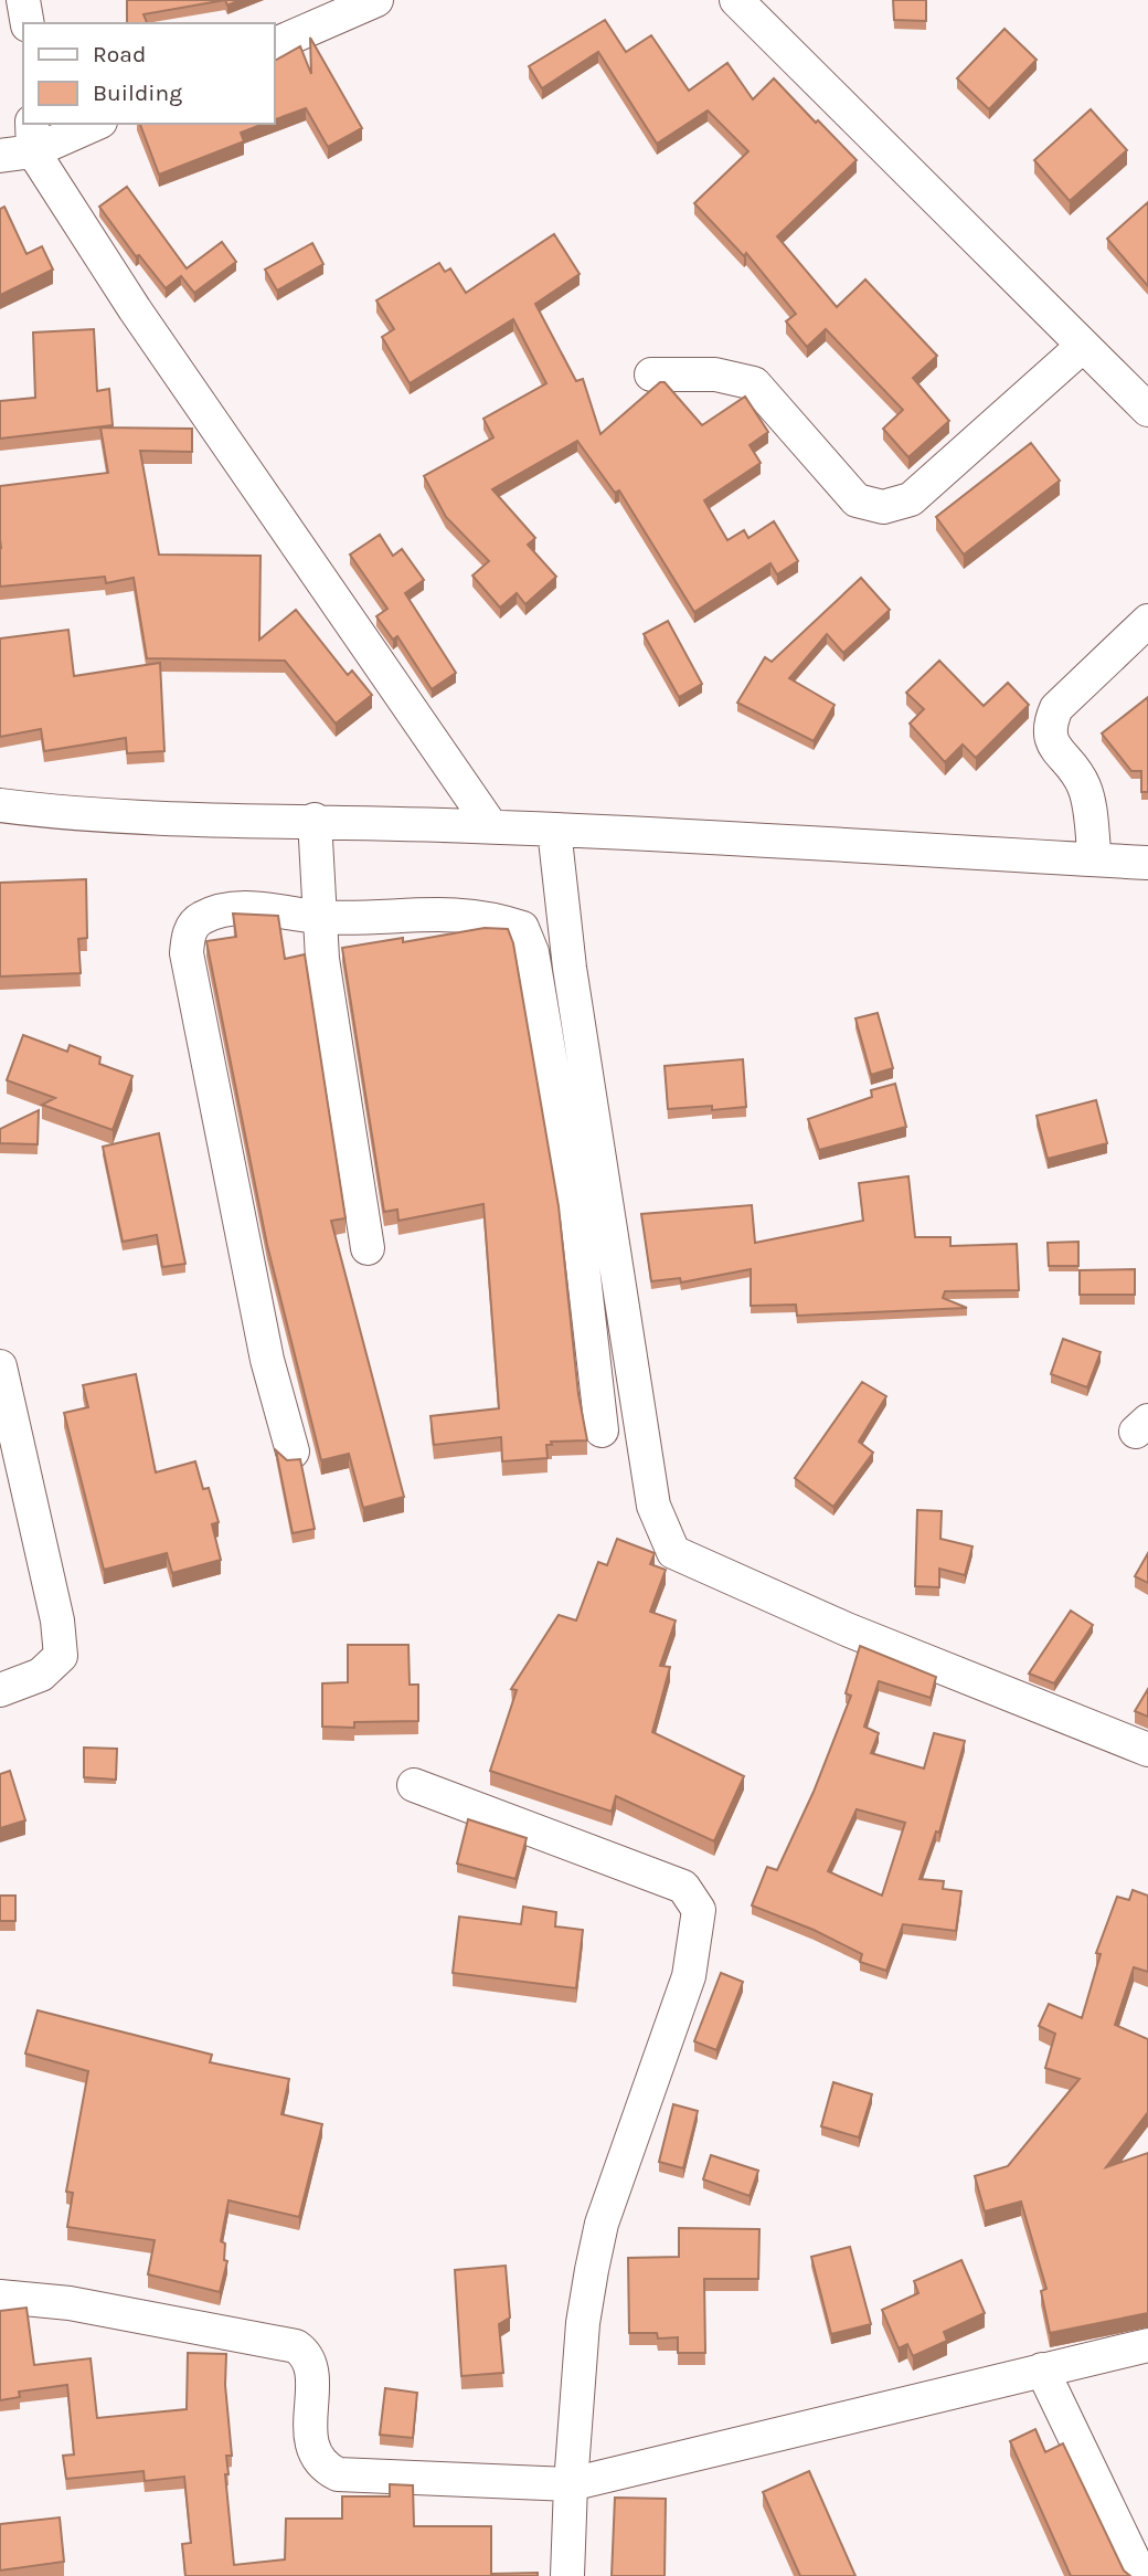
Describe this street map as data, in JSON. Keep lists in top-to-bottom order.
{
  "legend": ["Road", "Building"]
}
